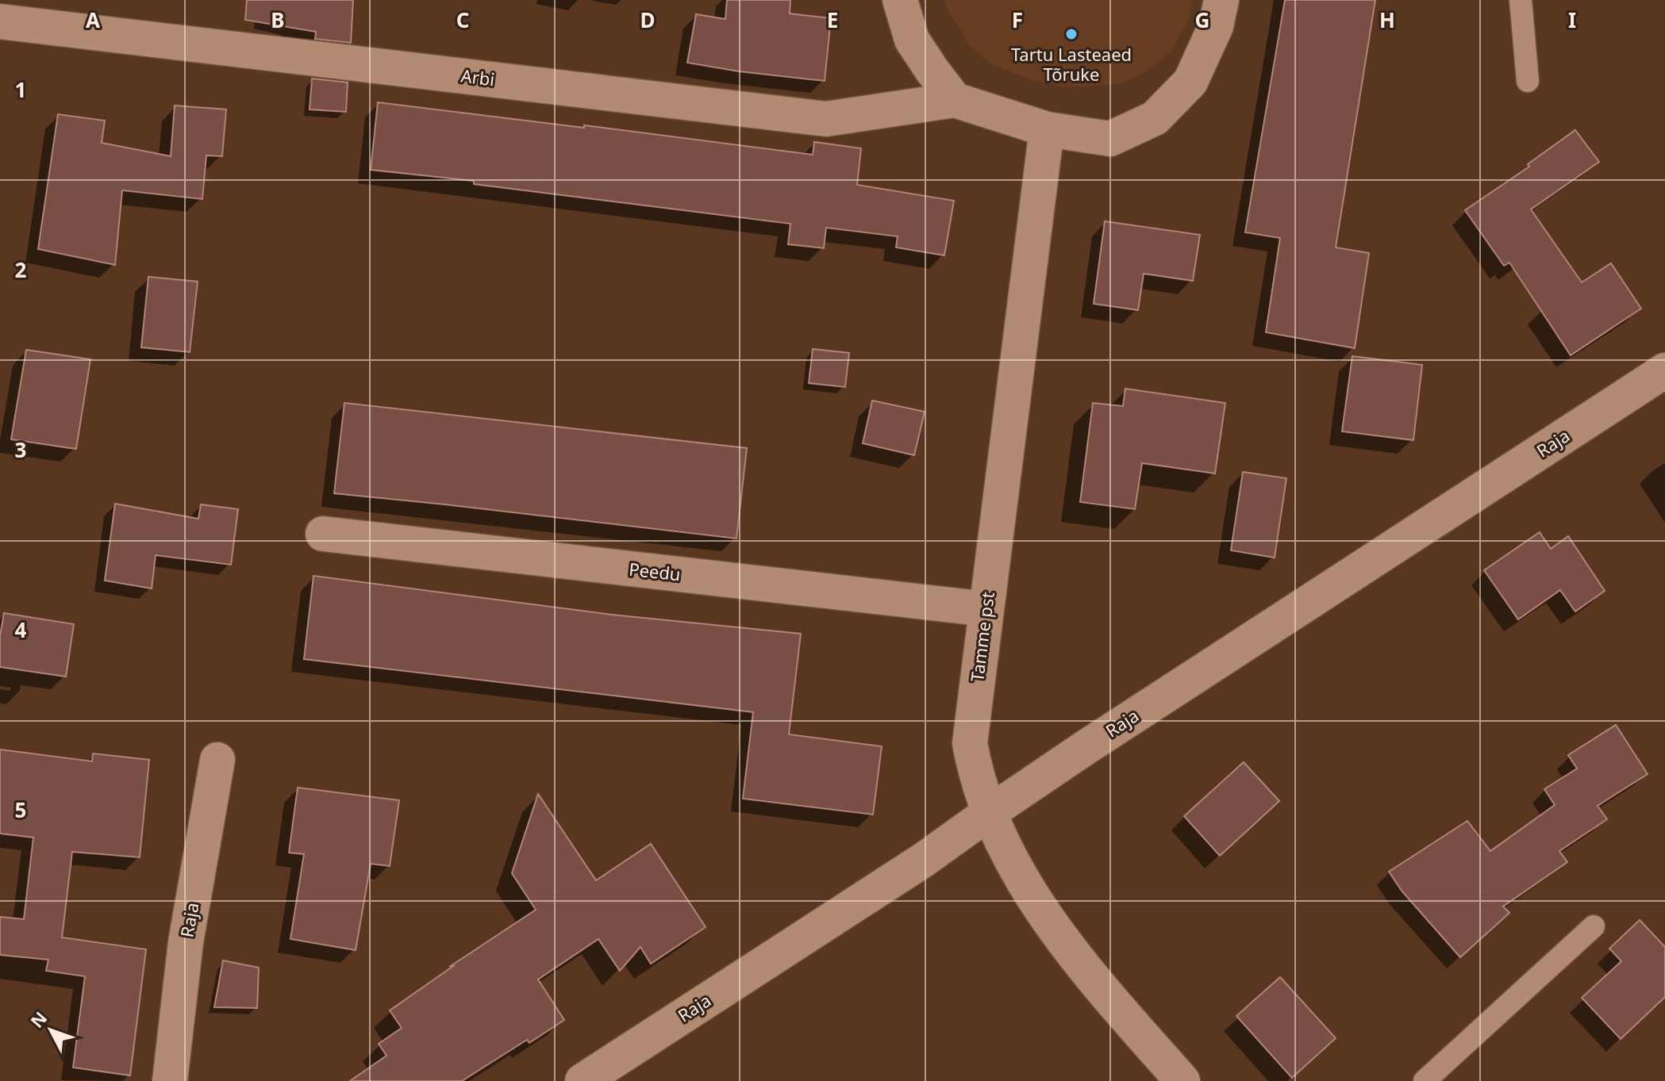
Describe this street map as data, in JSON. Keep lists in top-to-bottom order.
{
  "streets": {
    "street": [
      "Arbi",
      "Raja",
      "Peedu",
      "Tamme pst"
    ]
  },
  "crossings": [
    ["Raja", "Tamme pst"],
    ["Peedu", "Tamme pst"]
  ],
  "places": ["Tartu Lasteaed Tõruke"],
  "north": "top left",
  "grid": {
    "columns": [
      "A",
      "B",
      "C",
      "D",
      "E",
      "F",
      "G",
      "H",
      "I"
    ],
    "rows": [
      "1",
      "2",
      "3",
      "4",
      "5"
    ]
  }
}
